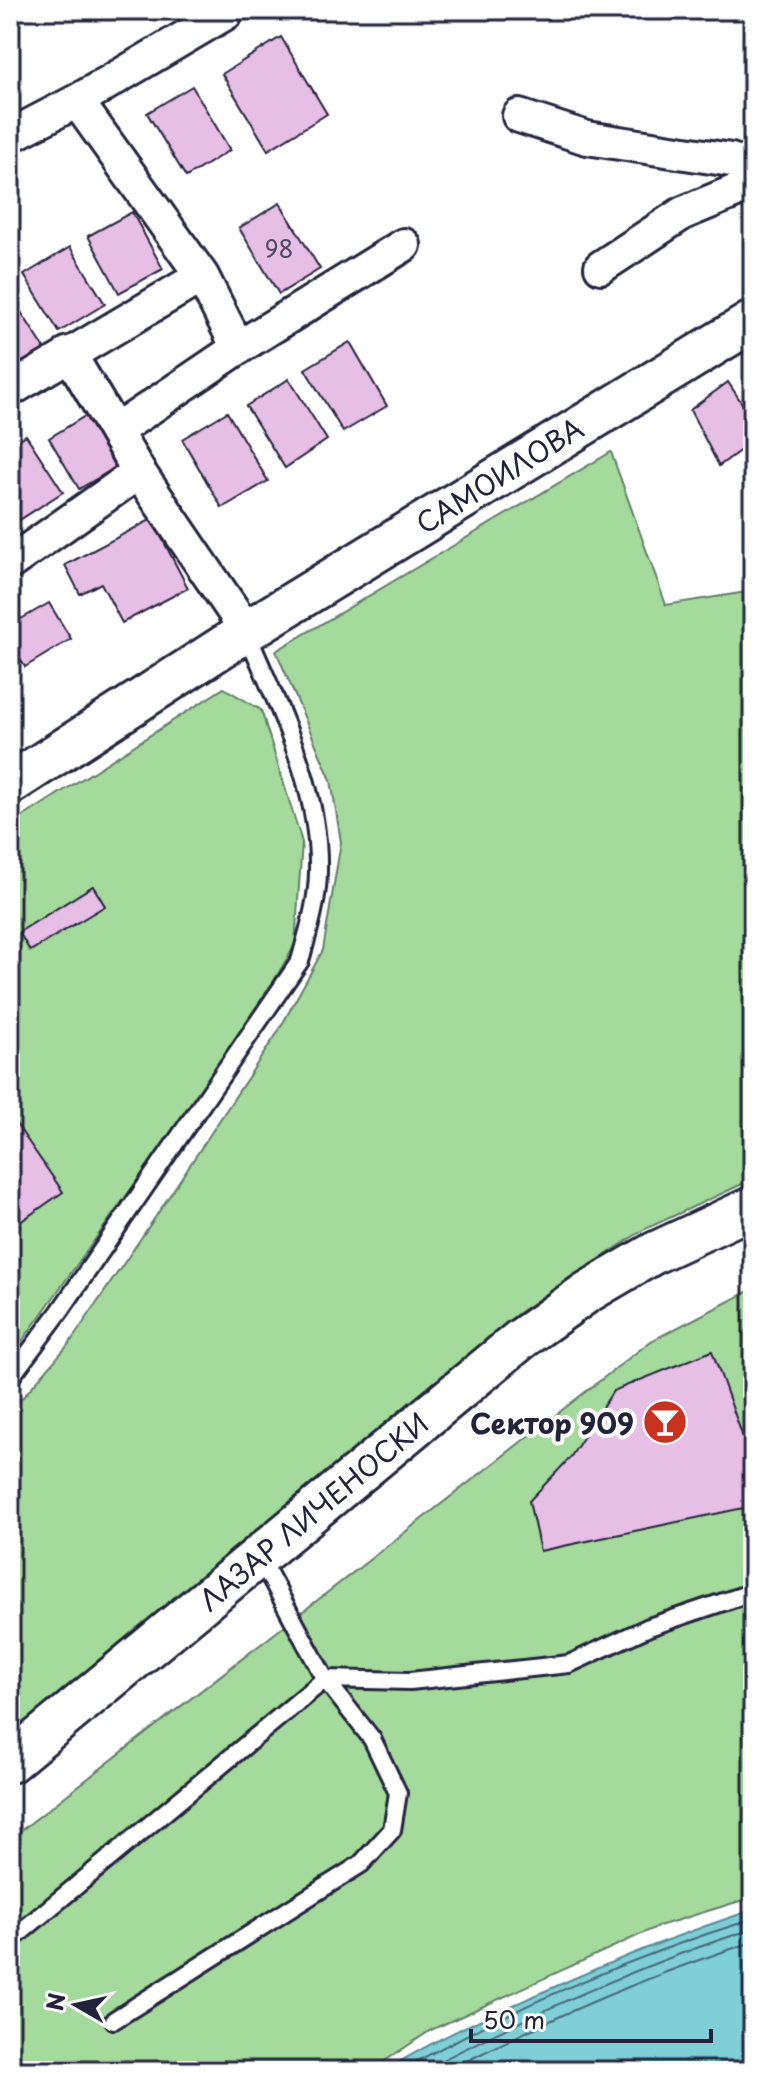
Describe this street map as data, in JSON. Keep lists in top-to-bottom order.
{
  "streets": {
    "street": ["САМОИЛОВА", "ЛАЗАР ЛИЧЕНОСКИ"]
  },
  "places": {
    "bar": ["Сектор 909"]
  },
  "house_numbers": ["98"],
  "scale_bar": "50 m",
  "north": "left"
}
